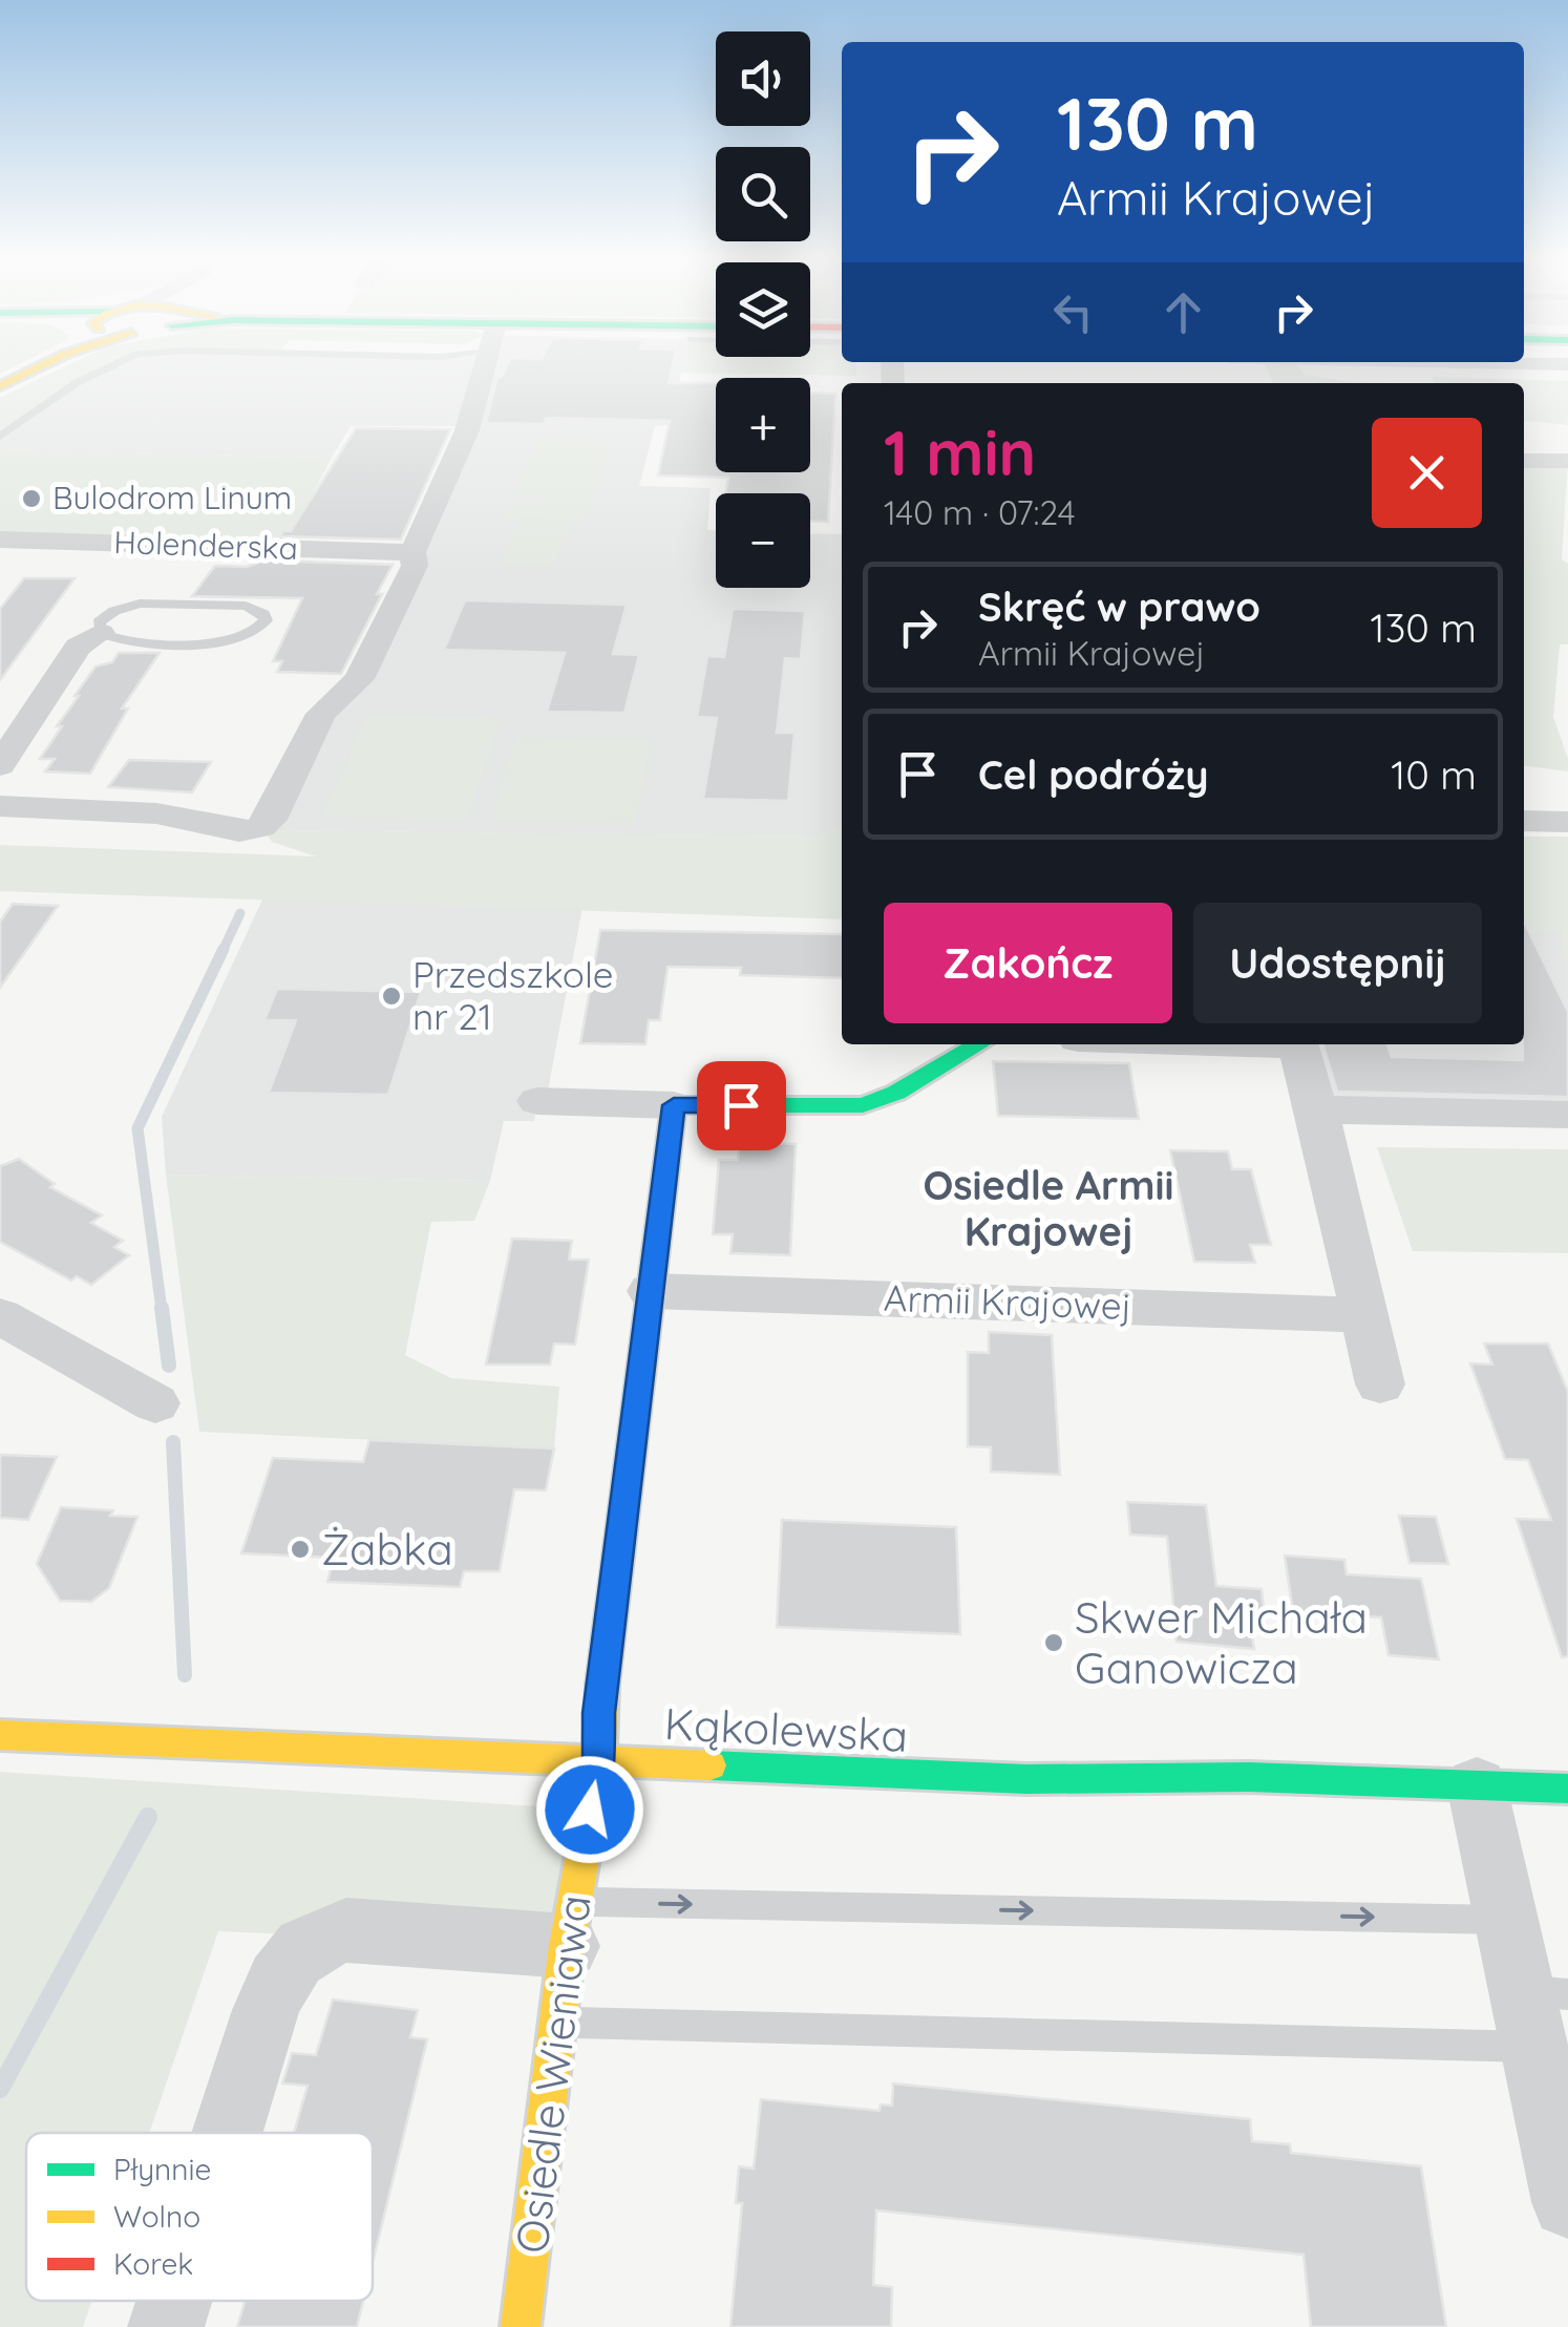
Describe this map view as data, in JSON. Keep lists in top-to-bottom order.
{
  "streets": {
    "street": [
      "Holenderska",
      "Armii Krajowej",
      "Kąkolewska",
      "Osiedle Wieniawa"
    ]
  },
  "crossings": [
    ["Kąkolewska", "Osiedle Wieniawa"]
  ],
  "districts": ["Osiedle Armii Krajowej"],
  "places": [
    "Bulodrom Linum",
    "Przedszkole nr 21",
    "Żabka",
    "Skwer Michała Ganowicza"
  ],
  "legend": ["Płynnie", "Wolno", "Korek"],
  "page": {
    "map_buttons": ["+", "−"],
    "turn": ["130 m", "Armii Krajowej"],
    "heading": ["1 min", "140 m · 07:24"],
    "list": [
      {
        "name": "Skręć w prawo",
        "note": "Armii Krajowej",
        "value": "130 m"
      },
      {
        "name": "Cel podróży",
        "value": "10 m"
      }
    ],
    "buttons": ["Zakończ", "Udostępnij"]
  }
}
